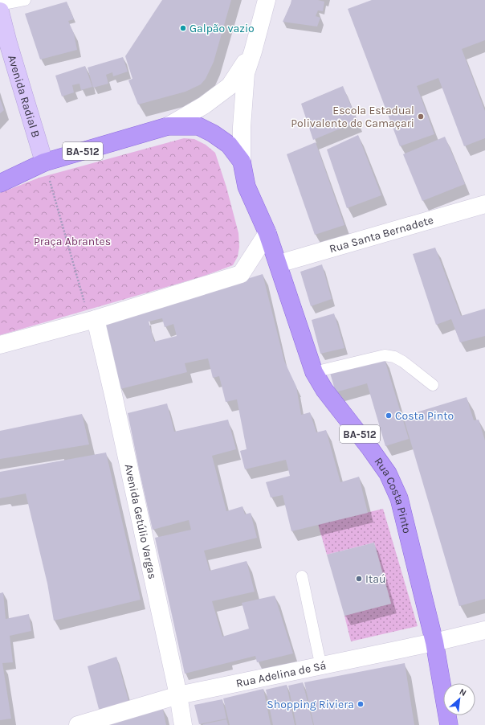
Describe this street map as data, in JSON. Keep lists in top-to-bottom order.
{
  "streets": {
    "main road": ["Avenida Radial B", "BA-512", "Rua Costa Pinto"],
    "street": ["Rua Santa Bernadete", "Avenida Getúlio Vargas", "Rua Adelina de Sá"]
  },
  "crossings": [
    ["Avenida Radial B", "BA-512"],
    ["BA-512", "Rua Costa Pinto"],
    ["Rua Santa Bernadete", "Rua Costa Pinto"],
    ["Rua Costa Pinto", "Rua Adelina de Sá"],
    ["Avenida Getúlio Vargas", "Rua Adelina de Sá"]
  ],
  "parks": ["Praça Abrantes"],
  "places": [
    "Galpão vazio",
    "Escola Estadual Polivalente de Camaçari",
    "Costa Pinto",
    "Itaú",
    "Shopping Riviera"
  ],
  "north": "top right"
}
